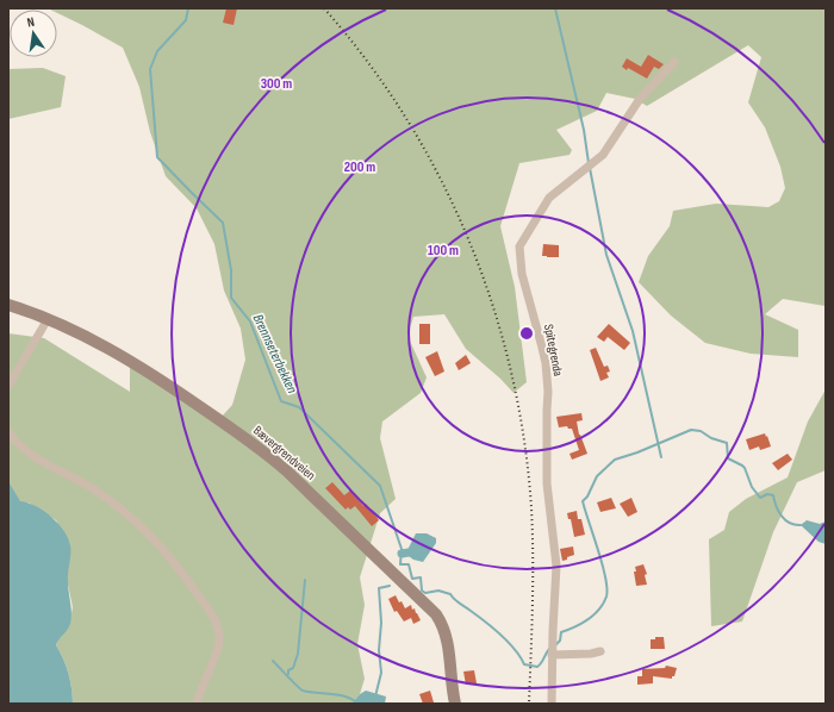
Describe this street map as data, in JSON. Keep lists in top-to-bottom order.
{
  "streets": {
    "main road": ["Bævergrendveien"],
    "street": ["Spitegrenda"]
  },
  "water": ["Brennseterbekken"],
  "north": "top",
  "rings": ["300 m", "200 m", "100 m"]
}
